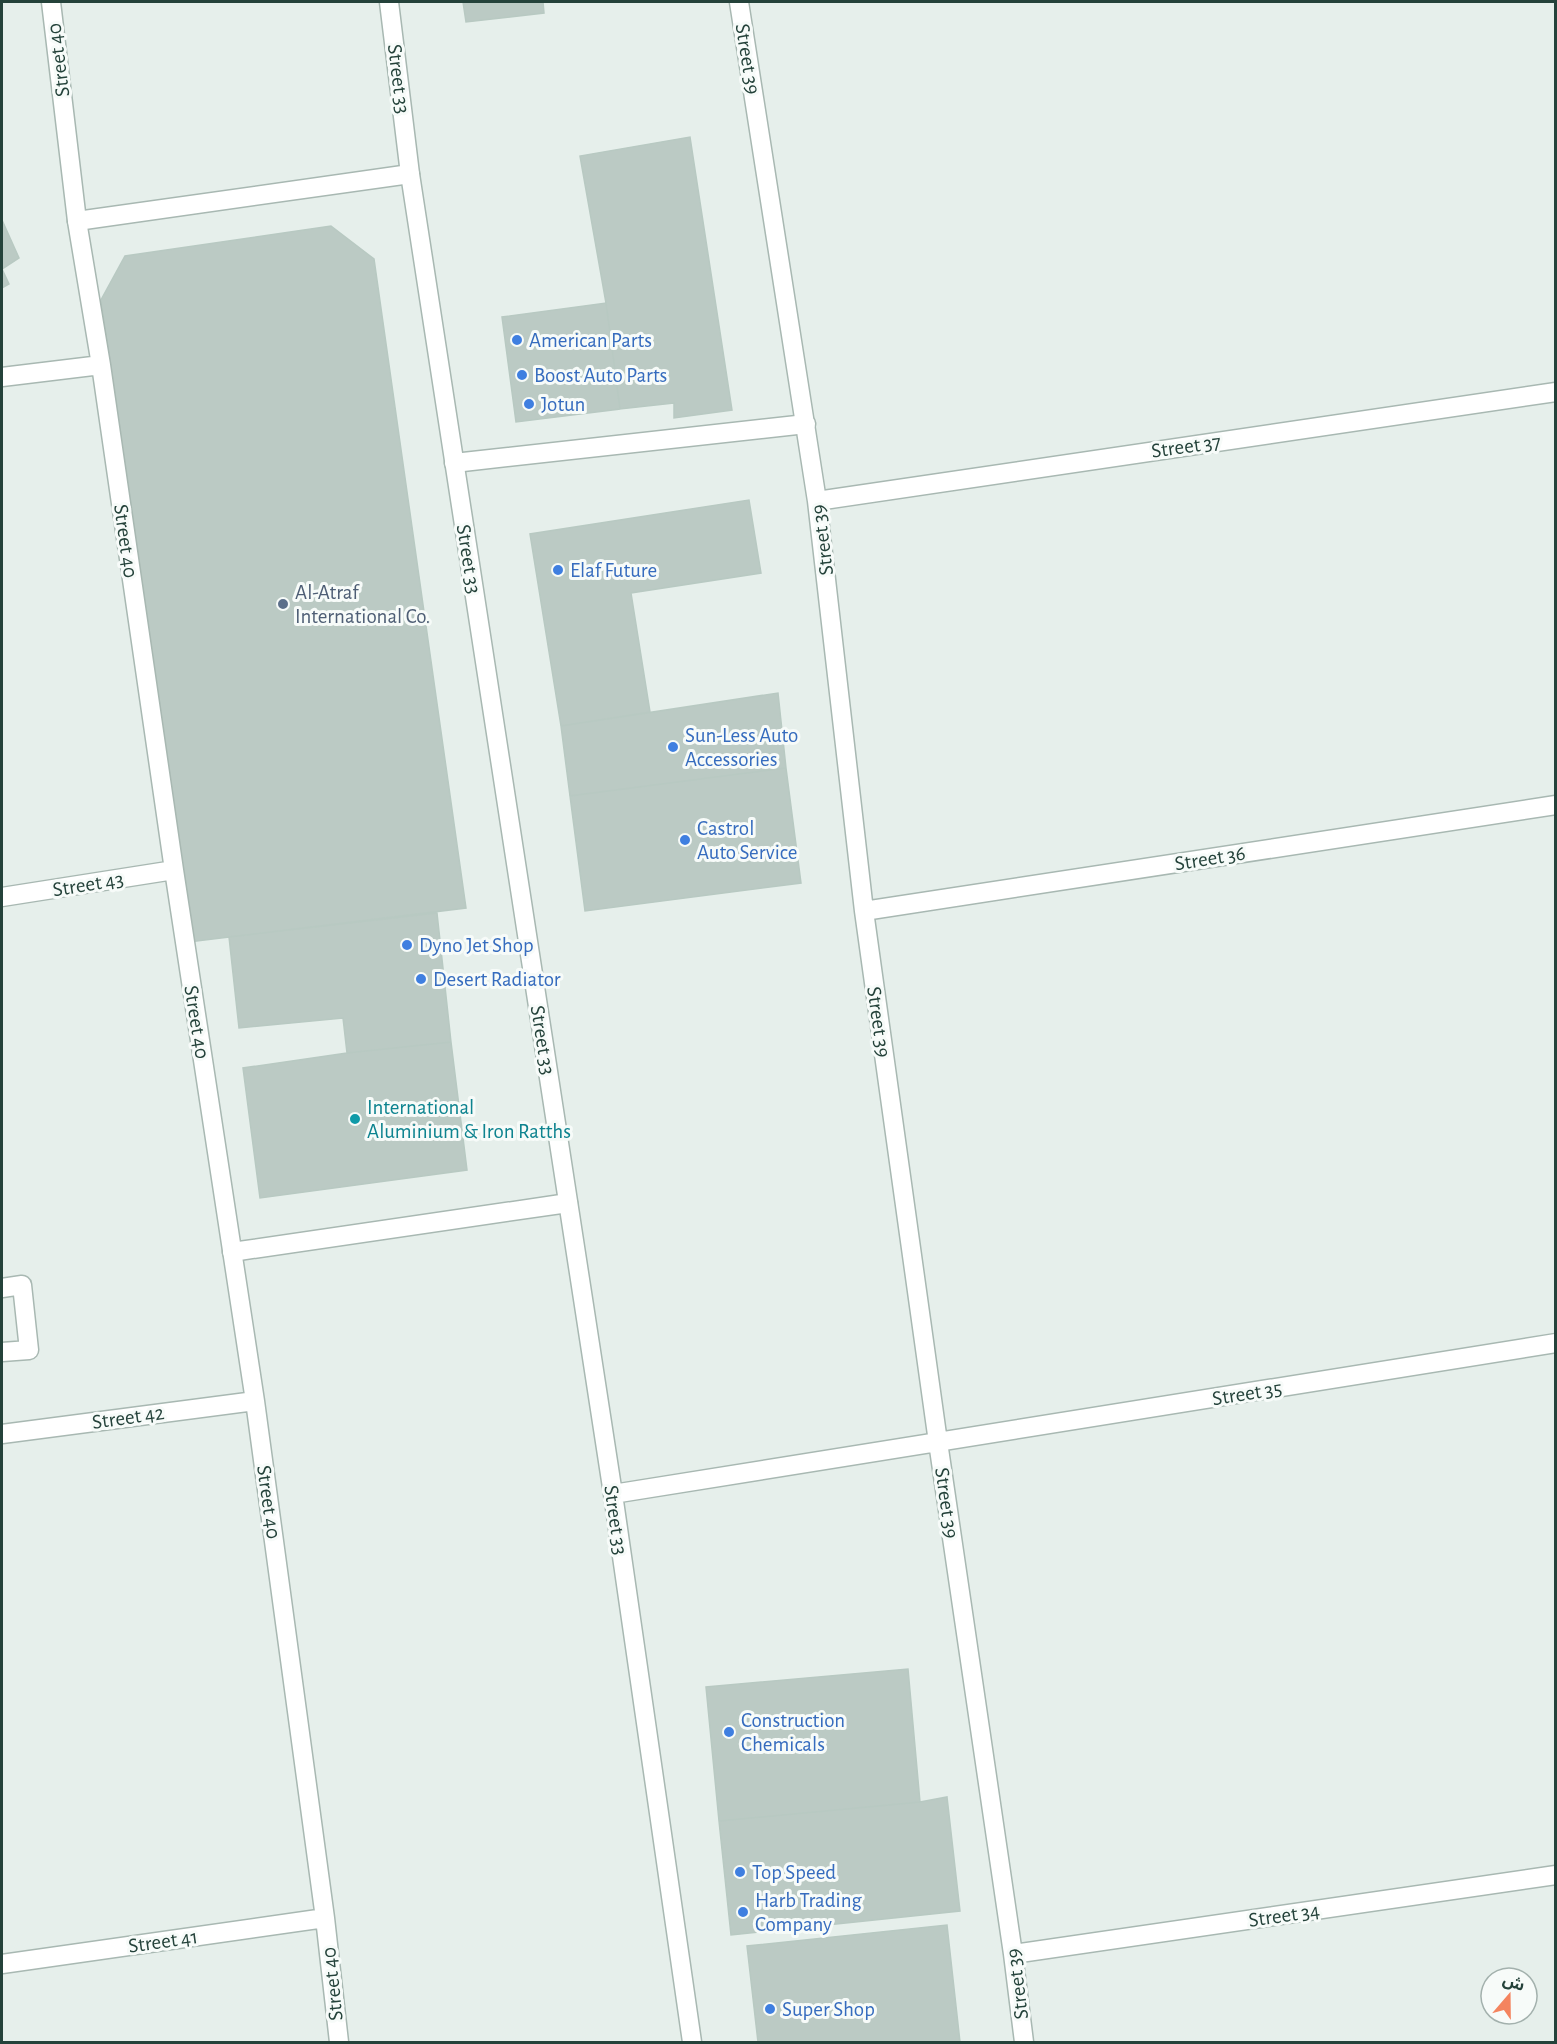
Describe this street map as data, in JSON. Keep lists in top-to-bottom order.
{
  "streets": {
    "street": [
      "Street 39",
      "Street 40",
      "Street 33",
      "Street 37",
      "Street 36",
      "Street 43",
      "Street 35",
      "Street 42",
      "Street 34",
      "Street 41"
    ]
  },
  "crossings": [
    ["Street 39", "Street 37"],
    ["Street 39", "Street 36"],
    ["Street 39", "Street 35"],
    ["Street 39", "Street 34"],
    ["Street 40", "Street 43"],
    ["Street 40", "Street 42"],
    ["Street 40", "Street 41"],
    ["Street 33", "Street 35"]
  ],
  "places": [
    "American Parts",
    "Boost Auto Parts",
    "Jotun",
    "Elaf Future",
    "Al-Atraf International Co.",
    "Sun-Less Auto Accessories",
    "Castrol Auto Service",
    "Dyno Jet Shop",
    "Desert Radiator",
    "International Aluminium & Iron Ratths",
    "Construction Chemicals",
    "Top Speed",
    "Harb Trading Company",
    "Super Shop"
  ],
  "north": "top"
}
